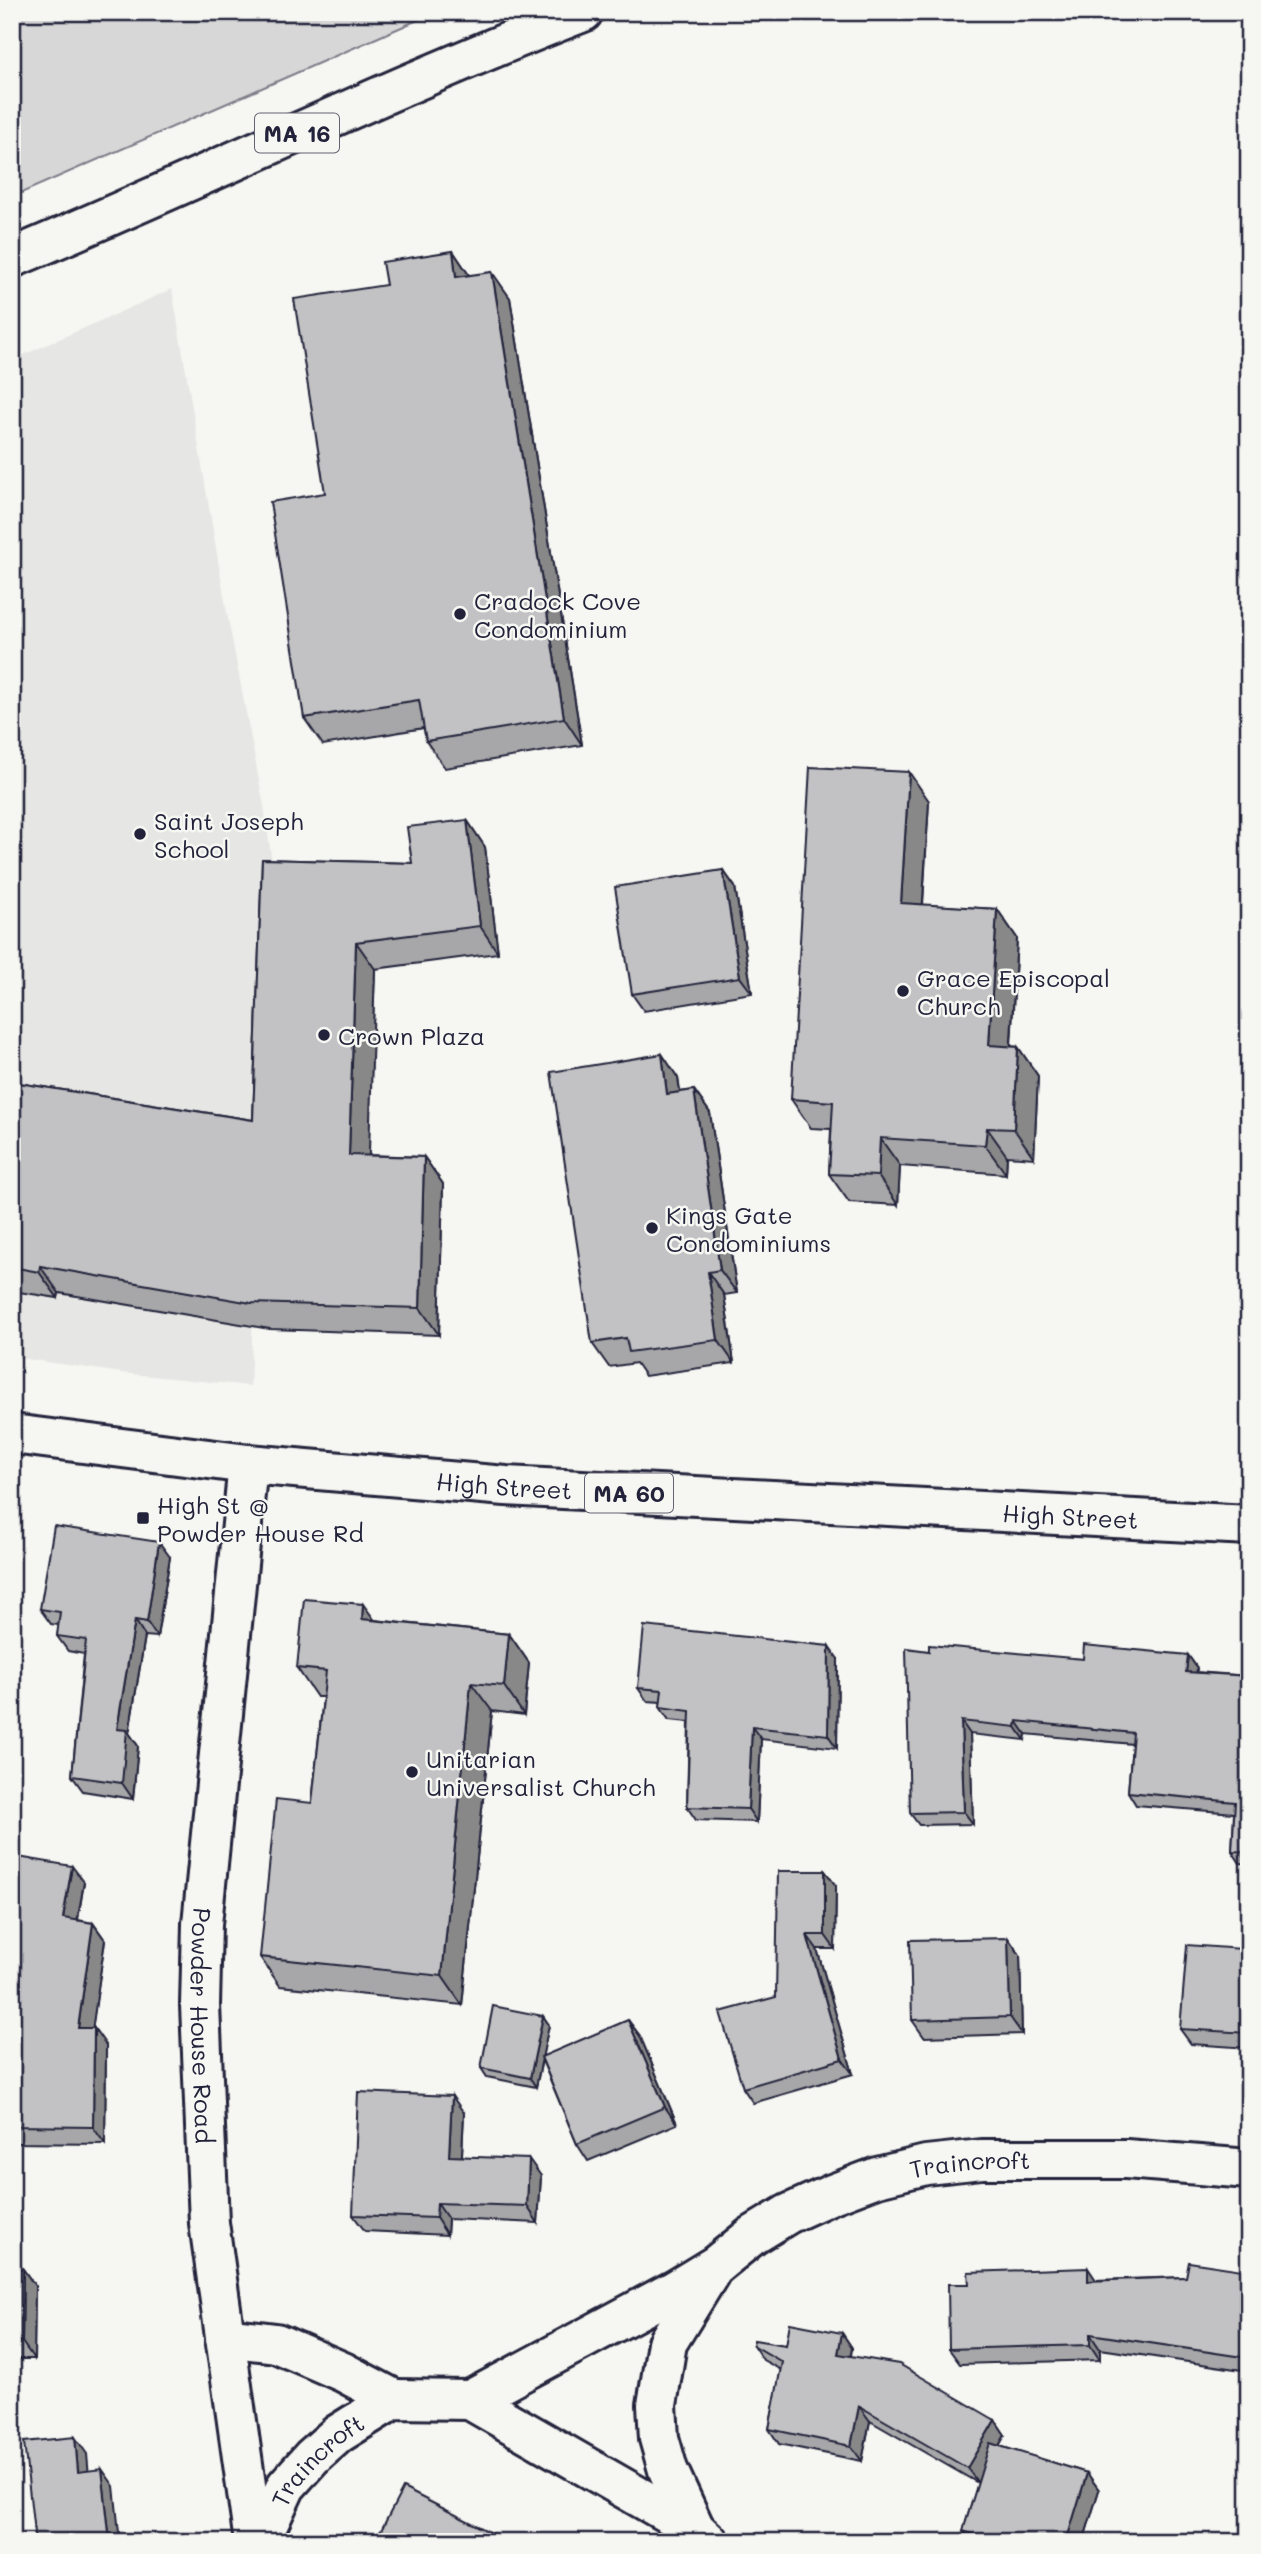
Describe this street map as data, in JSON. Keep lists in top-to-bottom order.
{
  "streets": {
    "street": [
      "MA 16",
      "High Street",
      "MA 60",
      "Powder House Road",
      "Traincroft"
    ]
  },
  "crossings": [
    ["High Street", "Powder House Road"],
    ["Powder House Road", "Traincroft"]
  ],
  "places": {
    "other": [
      "Cradock Cove Condominium",
      "Saint Joseph School",
      "Grace Episcopal Church",
      "Crown Plaza",
      "Kings Gate Condominiums",
      "Unitarian Universalist Church"
    ],
    "transit": ["High St @ Powder House Rd"]
  }
}
